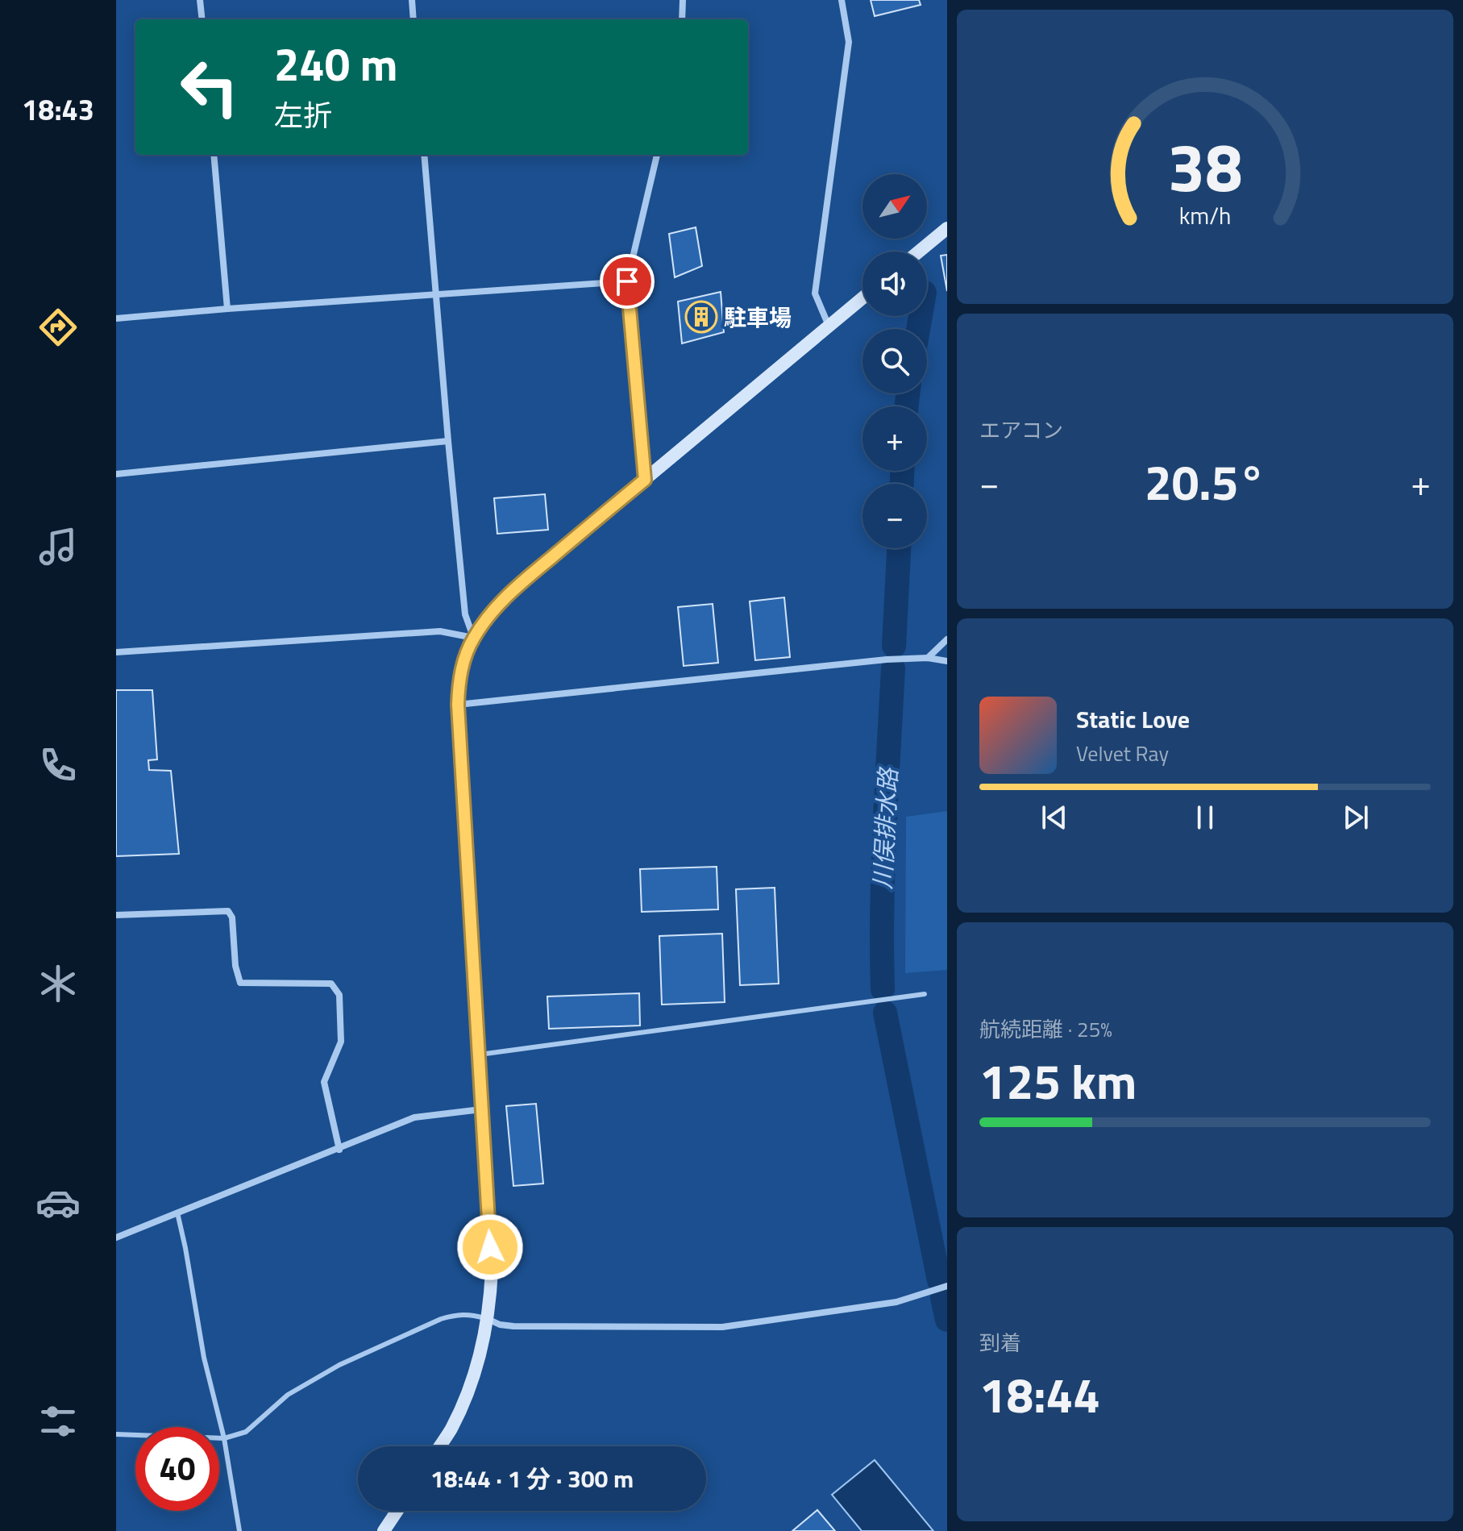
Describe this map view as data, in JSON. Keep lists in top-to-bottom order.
{
  "water": ["川俣排水路"],
  "places": {
    "building": ["駐車場"]
  },
  "north": "top right",
  "page": {
    "tabs": "18:43",
    "turn": ["240 m", "左折"],
    "map_buttons": ["+", "−"],
    "tile": [
      "エアコン",
      ["航続距離 · 25%", "125 km"],
      ["到着", "18:44"]
    ],
    "heat": ["−", "20.5°", "+"],
    "song": ["Static Love", "Velvet Ray"],
    "limit": "40",
    "trip": "18:44 · 1 分 · 300 m",
    "gauge": ["38", "km/h"]
  }
}
